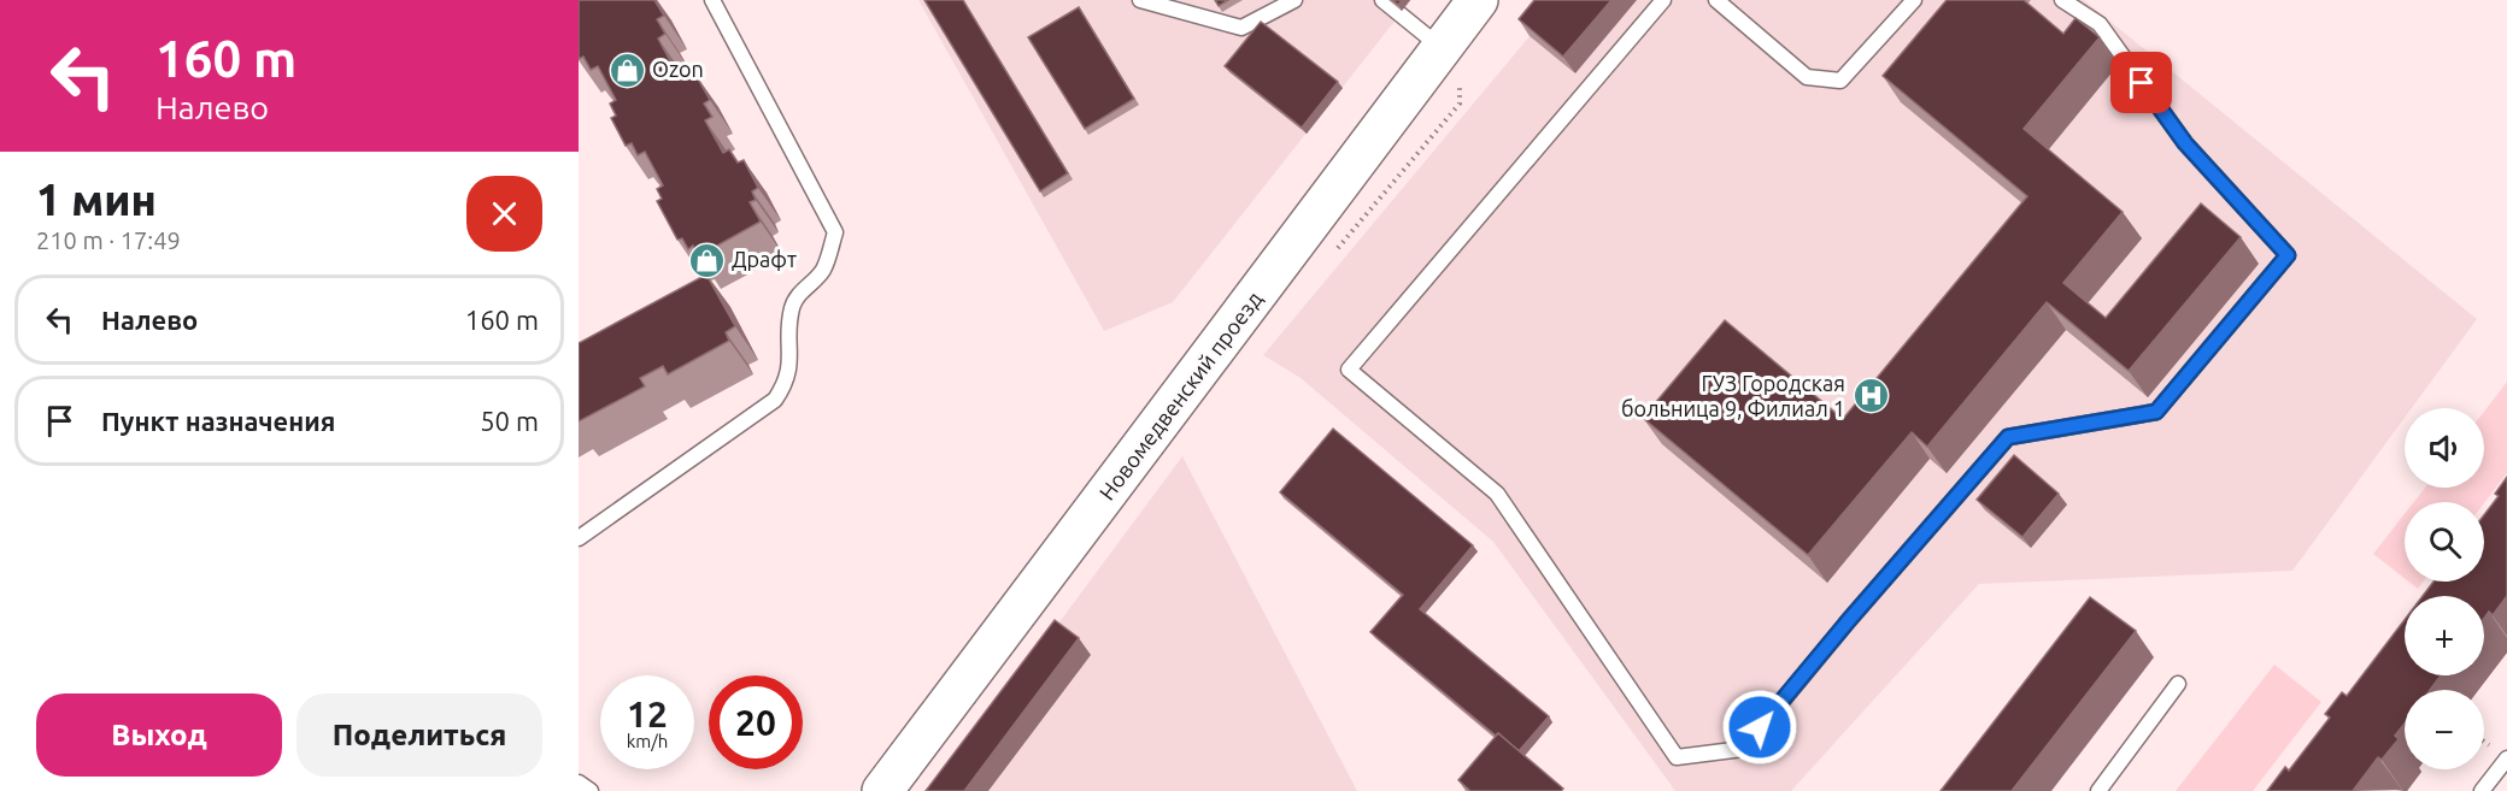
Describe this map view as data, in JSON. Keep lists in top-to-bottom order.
{
  "streets": {
    "street": ["Новомедвенский проезд"]
  },
  "places": {
    "shop": ["Ozon", "Драфт"],
    "hospital": ["ГУЗ Городская больница 9, Филиал 1"]
  },
  "page": {
    "turn": ["160 m", "Налево"],
    "heading": ["1 мин", "210 m · 17:49"],
    "list": [
      {
        "name": "Налево",
        "value": "160 m"
      },
      {
        "name": "Пункт назначения",
        "value": "50 m"
      }
    ],
    "map_buttons": ["+", "−"],
    "speed": "12 km/h",
    "limit": "20",
    "buttons": ["Выход", "Поделиться"]
  }
}
